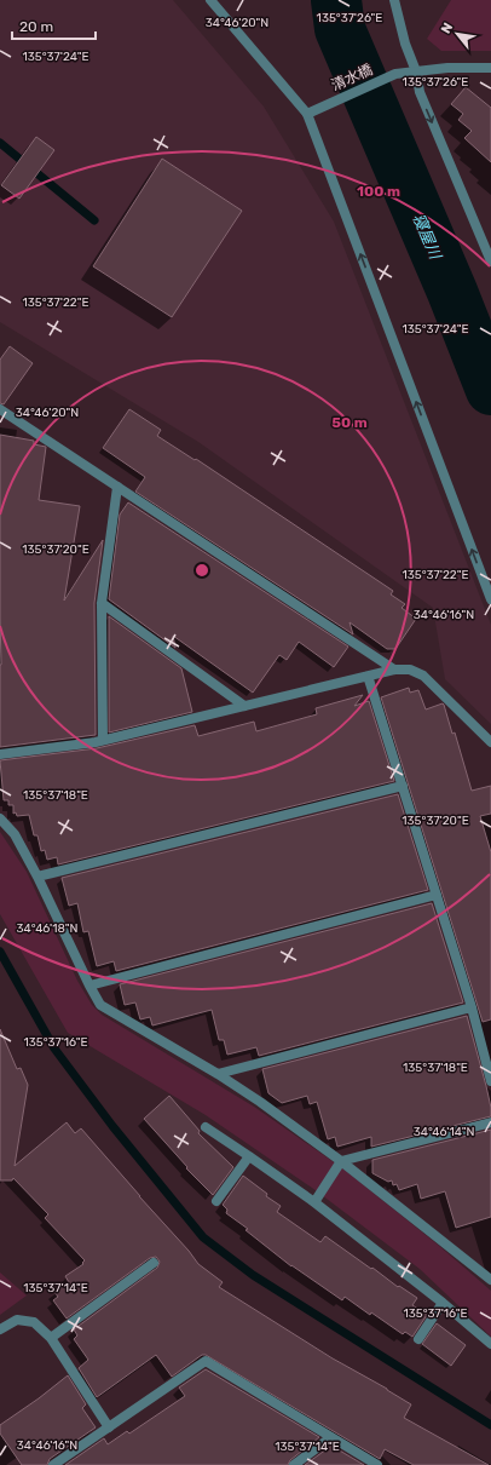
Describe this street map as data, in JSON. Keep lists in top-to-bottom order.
{
  "streets": {
    "street": ["清水橋"]
  },
  "water": ["寝屋川"],
  "scale_bar": "20 m",
  "north": "top left",
  "coordinates": [
    "135°37'26\"E",
    "34°46'20\"N",
    "135°37'24\"E",
    "135°37'22\"E",
    "135°37'20\"E",
    "34°46'16\"N",
    "135°37'18\"E",
    "34°46'18\"N",
    "135°37'16\"E",
    "34°46'14\"N",
    "135°37'14\"E"
  ],
  "rings": ["100 m", "50 m"]
}
